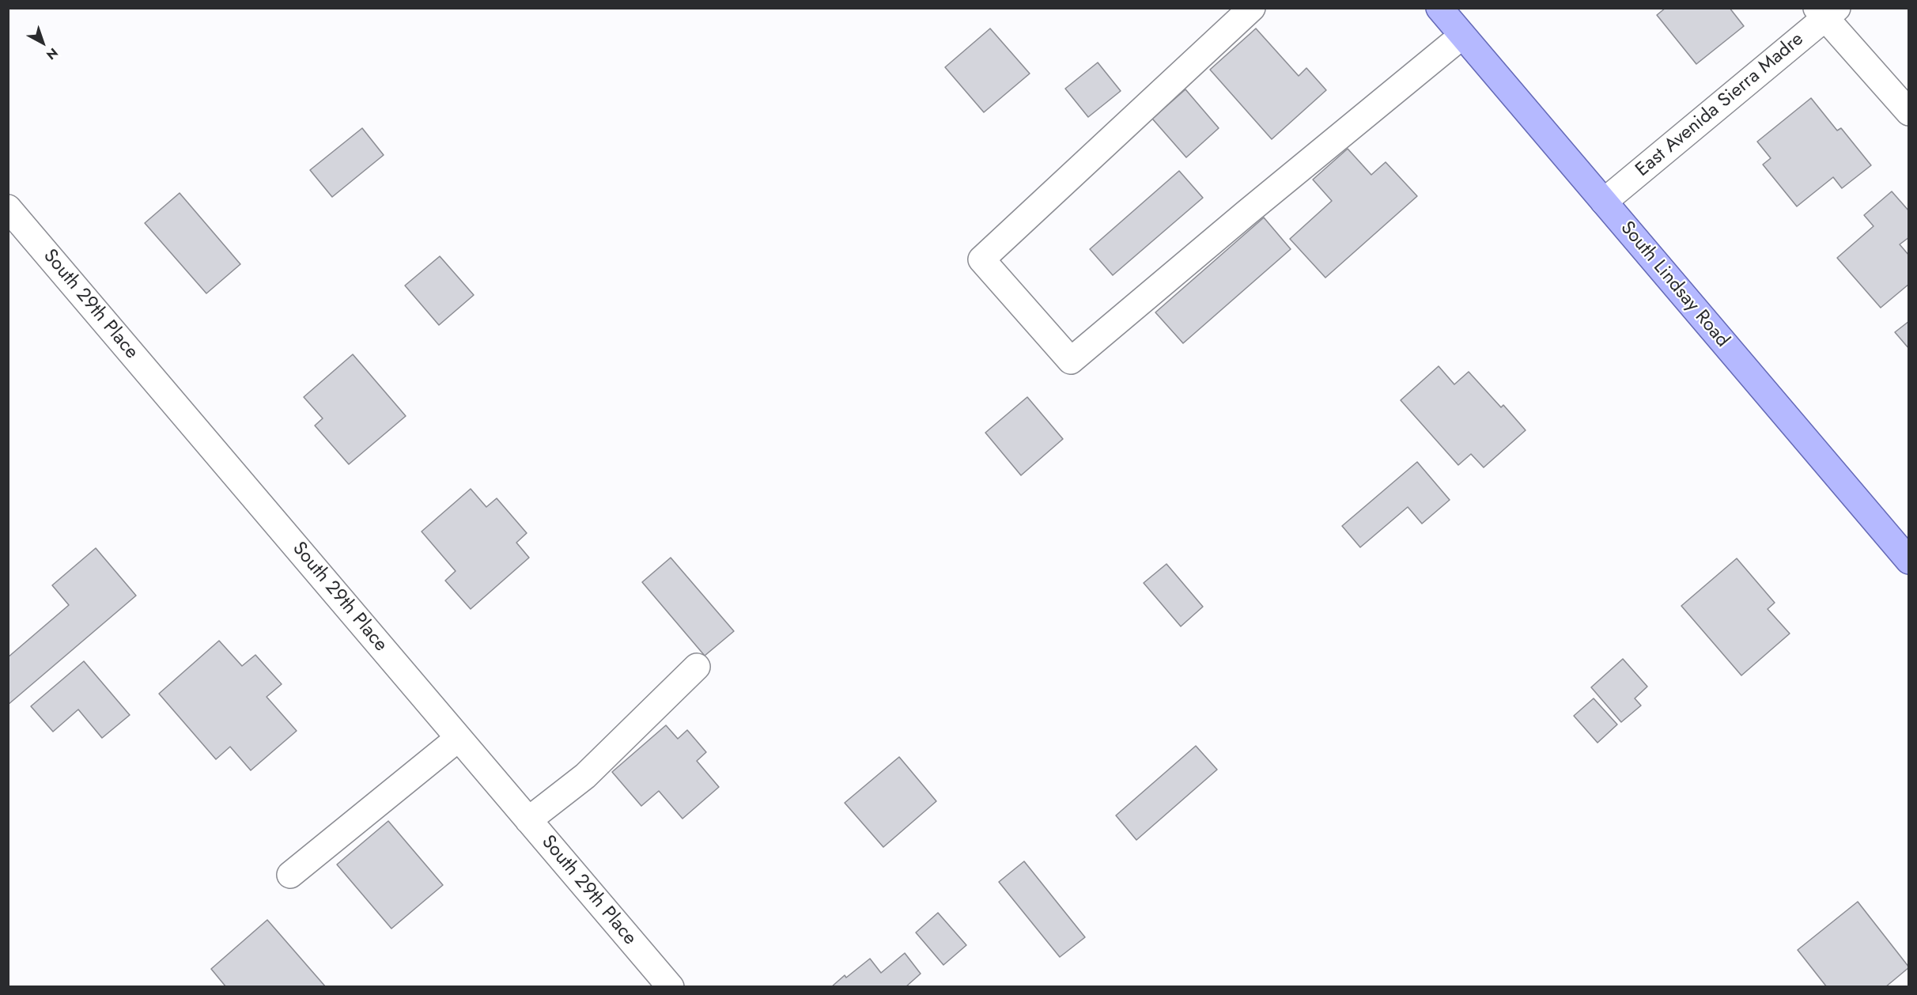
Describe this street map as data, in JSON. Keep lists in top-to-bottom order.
{
  "streets": {
    "main road": ["South Lindsay Road"],
    "street": ["East Avenida Sierra Madre", "South 29th Place"]
  },
  "crossings": [
    ["East Avenida Sierra Madre", "South Lindsay Road"]
  ],
  "north": "bottom right"
}
